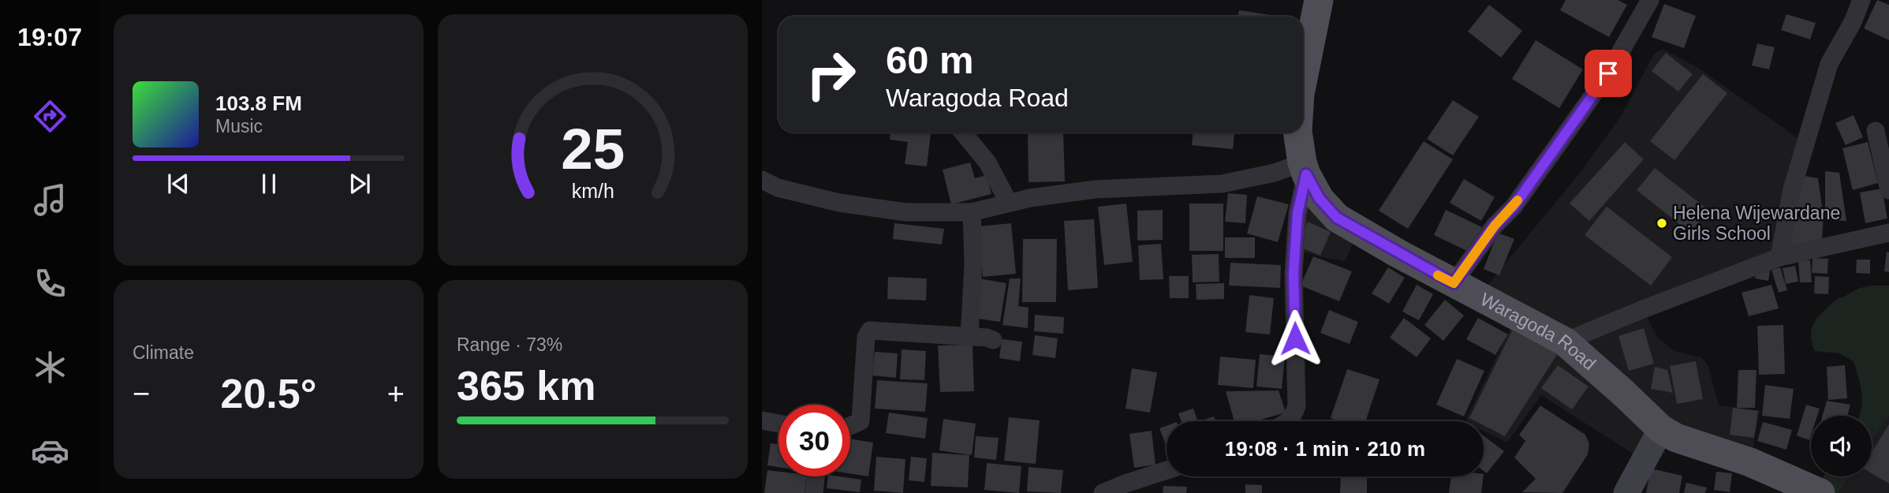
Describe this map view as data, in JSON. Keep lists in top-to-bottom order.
{
  "streets": {
    "main road": ["Waragoda Road"]
  },
  "places": ["Helena Wijewardane Girls School"],
  "page": {
    "tabs": "19:07",
    "turn": ["60 m", "Waragoda Road"],
    "song": ["103.8 FM", "Music"],
    "tile": [
      "Climate",
      ["Range · 73%", "365 km"]
    ],
    "heat": ["−", "20.5°", "+"],
    "limit": "30",
    "trip": "19:08 · 1 min · 210 m",
    "gauge": ["25", "km/h"]
  }
}
